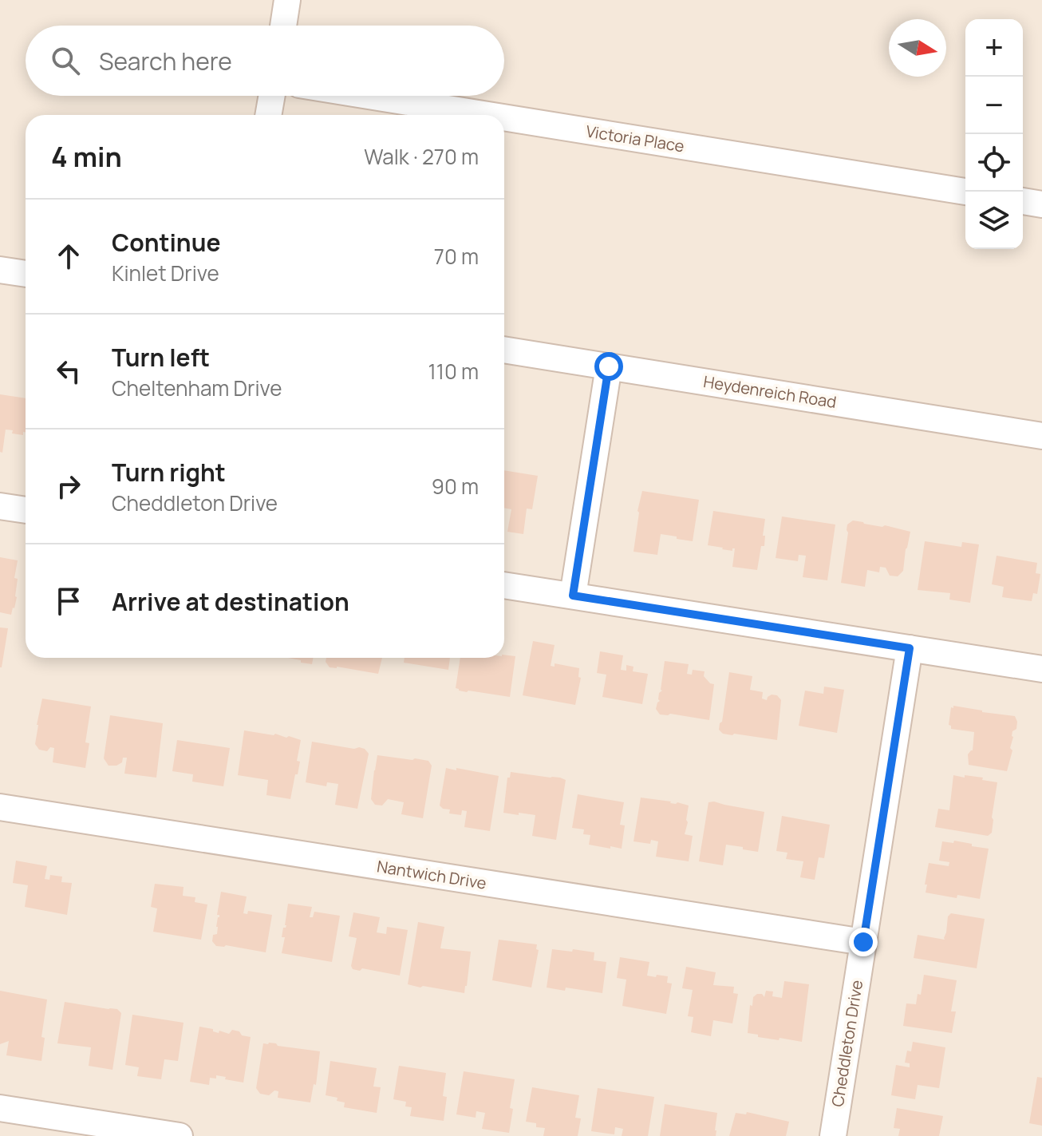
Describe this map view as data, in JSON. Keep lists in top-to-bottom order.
{
  "streets": {
    "street": [
      "Victoria Place",
      "Heydenreich Road",
      "Nantwich Drive",
      "Cheddleton Drive"
    ]
  },
  "crossings": [
    ["Nantwich Drive", "Cheddleton Drive"]
  ],
  "north": "right",
  "page": {
    "map_buttons": ["+", "−"],
    "search": "Search here",
    "heading": ["4 min", "Walk · 270 m"],
    "list": [
      ["Continue", "Kinlet Drive", "70 m"],
      ["Turn left", "Cheltenham Drive", "110 m"],
      ["Turn right", "Cheddleton Drive", "90 m"],
      "Arrive at destination"
    ]
  }
}
